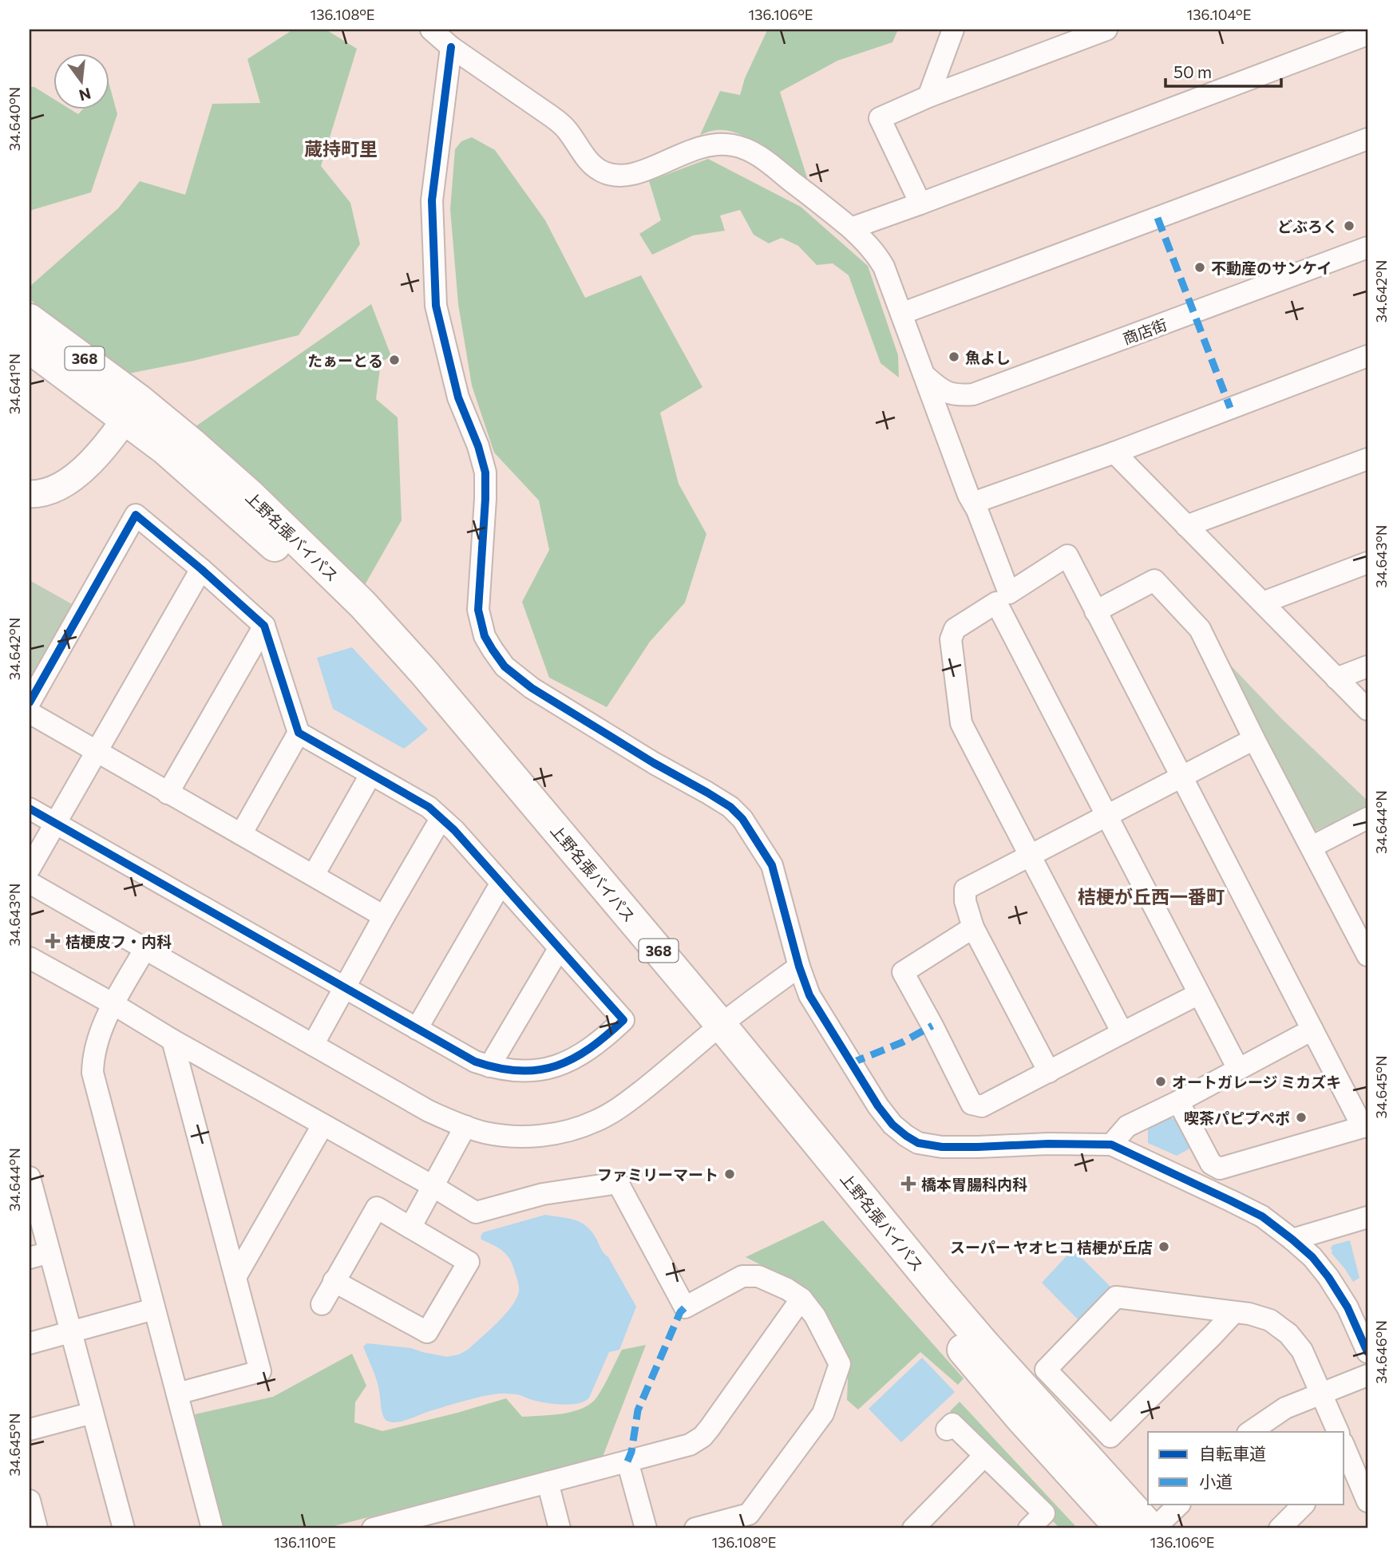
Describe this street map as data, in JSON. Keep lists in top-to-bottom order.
{
  "streets": {
    "highway": ["368", "上野名張バイパス"],
    "street": ["商店街"]
  },
  "districts": ["蔵持町里", "桔梗が丘西一番町"],
  "places": {
    "other": [
      "どぶろく",
      "不動産のサンケイ",
      "魚よし",
      "たぁーとる",
      "オートガレージ ミカズキ",
      "喫茶パピプペポ",
      "ファミリーマート",
      "スーパー ヤオヒコ 桔梗が丘店"
    ],
    "health": ["桔梗皮フ・内科", "橋本胃腸科内科"]
  },
  "legend": ["自転車道", "小道"],
  "scale_bar": "50 m",
  "north": "bottom",
  "coordinates": [
    "136.108°E",
    "136.106°E",
    "136.104°E",
    "34.640°N",
    "34.642°N",
    "34.641°N",
    "34.643°N",
    "34.644°N",
    "34.645°N",
    "34.646°N",
    "136.110°E"
  ]
}
